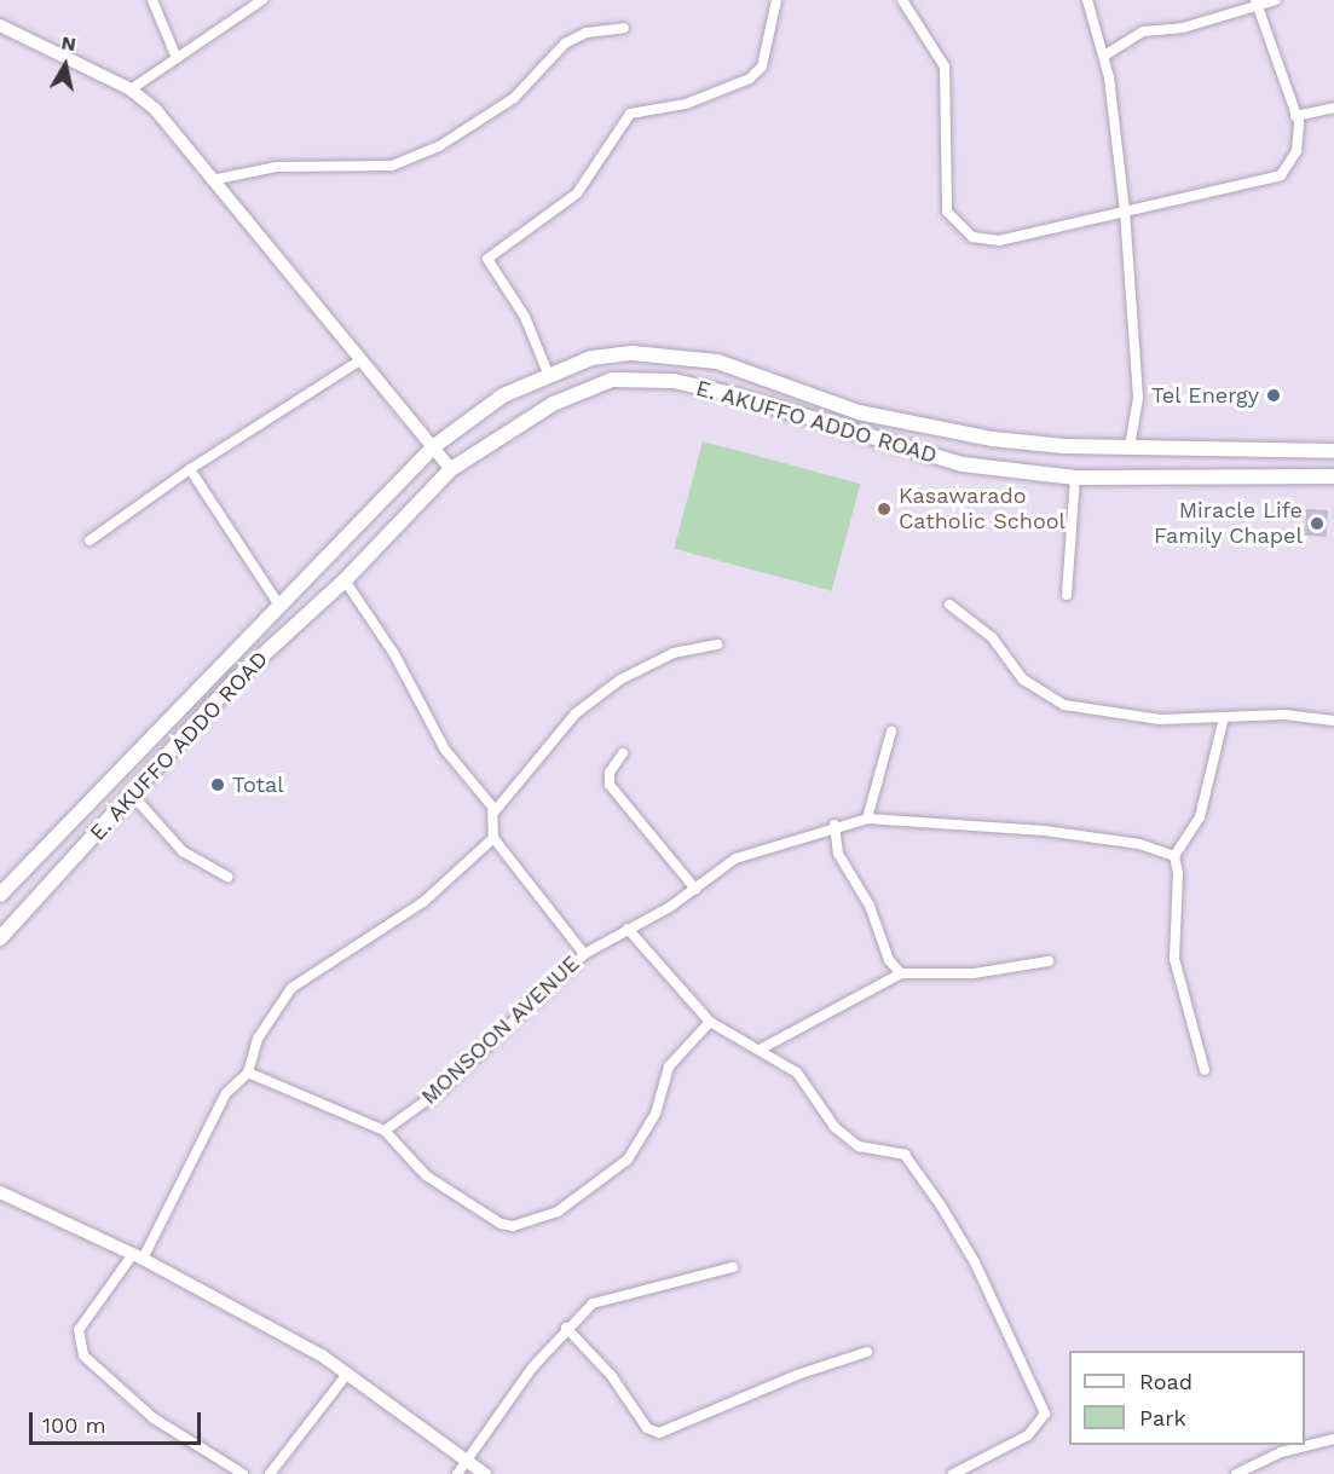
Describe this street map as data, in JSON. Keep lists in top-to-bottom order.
{
  "streets": {
    "main road": ["E. AKUFFO ADDO ROAD"],
    "street": ["MONSOON AVENUE"]
  },
  "places": [
    "Tel Energy",
    "Kasawarado Catholic School",
    "Miracle Life Family Chapel",
    "Total"
  ],
  "legend": ["Road", "Park"],
  "scale_bar": "100 m",
  "north": "top"
}
